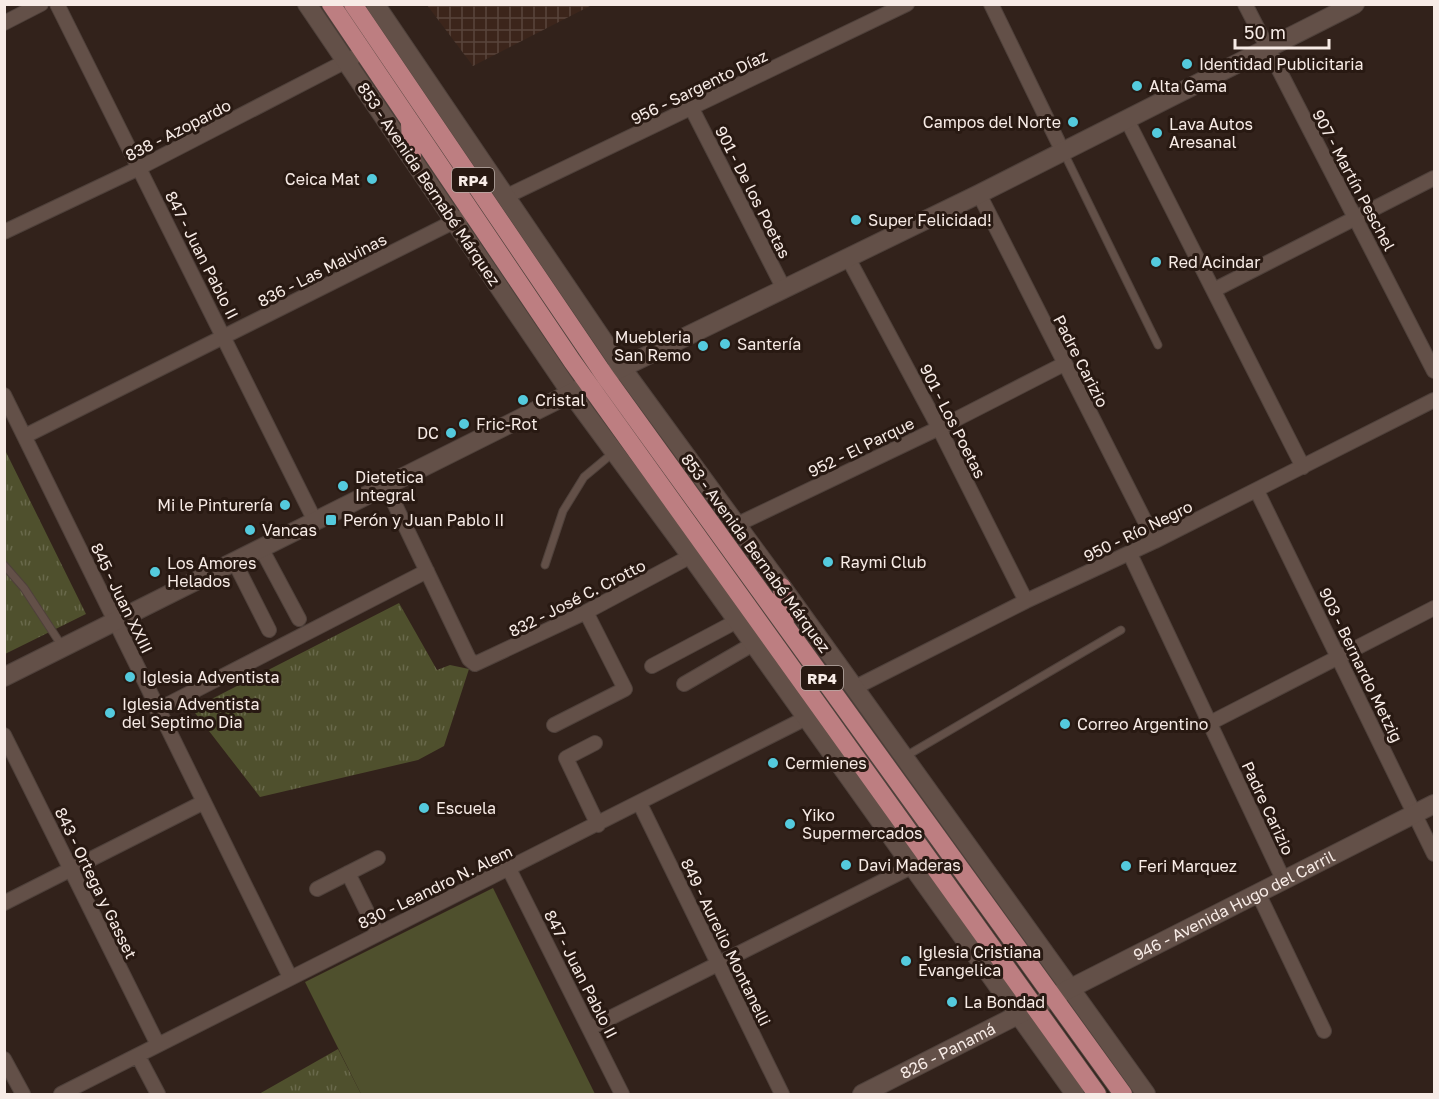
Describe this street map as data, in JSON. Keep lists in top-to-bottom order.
{
  "streets": {
    "main road": ["RP4", "853 - Avenida Bernabé Márquez"],
    "street": [
      "956 - Sargento Díaz",
      "838 - Azopardo",
      "907 - Martín Peschel",
      "901 - De los Poetas",
      "847 - Juan Pablo II",
      "836 - Las Malvinas",
      "Padre Carizio",
      "901 - Los Poetas",
      "952 - El Parque",
      "950 - Río Negro",
      "845 - Juan XXIII",
      "832 - José C. Crotto",
      "903 - Bernardo Metzig",
      "843 - Ortega y Gasset",
      "830 - Leandro N. Alem",
      "946 - Avenida Hugo del Carril",
      "849 - Aurelio Montanelli",
      "826 - Panamá"
    ]
  },
  "crossings": [
    ["956 - Sargento Díaz", "853 - Avenida Bernabé Márquez"],
    ["956 - Sargento Díaz", "901 - De los Poetas"],
    ["838 - Azopardo", "853 - Avenida Bernabé Márquez"],
    ["838 - Azopardo", "847 - Juan Pablo II"],
    ["853 - Avenida Bernabé Márquez", "836 - Las Malvinas"],
    ["853 - Avenida Bernabé Márquez", "952 - El Parque"],
    ["853 - Avenida Bernabé Márquez", "950 - Río Negro"],
    ["853 - Avenida Bernabé Márquez", "832 - José C. Crotto"],
    ["853 - Avenida Bernabé Márquez", "830 - Leandro N. Alem"],
    ["853 - Avenida Bernabé Márquez", "946 - Avenida Hugo del Carril"],
    ["853 - Avenida Bernabé Márquez", "826 - Panamá"],
    ["847 - Juan Pablo II", "836 - Las Malvinas"],
    ["847 - Juan Pablo II", "830 - Leandro N. Alem"],
    ["836 - Las Malvinas", "845 - Juan XXIII"],
    ["Padre Carizio", "952 - El Parque"],
    ["Padre Carizio", "950 - Río Negro"],
    ["Padre Carizio", "946 - Avenida Hugo del Carril"],
    ["901 - Los Poetas", "952 - El Parque"],
    ["901 - Los Poetas", "950 - Río Negro"],
    ["950 - Río Negro", "903 - Bernardo Metzig"],
    ["845 - Juan XXIII", "830 - Leandro N. Alem"],
    ["903 - Bernardo Metzig", "946 - Avenida Hugo del Carril"],
    ["843 - Ortega y Gasset", "830 - Leandro N. Alem"],
    ["830 - Leandro N. Alem", "849 - Aurelio Montanelli"],
    ["946 - Avenida Hugo del Carril", "826 - Panamá"]
  ],
  "places": {
    "other": [
      "Identidad Publicitaria",
      "Alta Gama",
      "Campos del Norte",
      "Lava Autos Aresanal",
      "Ceica Mat",
      "Super Felicidad!",
      "Red Acindar",
      "Santería",
      "Muebleria San Remo",
      "Cristal",
      "Fric-Rot",
      "DC",
      "Dietetica Integral",
      "Mi le Pinturería",
      "Vancas",
      "Raymi Club",
      "Los Amores Helados",
      "Iglesia Adventista",
      "Iglesia Adventista del Septimo Dia",
      "Correo Argentino",
      "Cermienes",
      "Escuela",
      "Yiko Supermercados",
      "Davi Maderas",
      "Feri Marquez",
      "Iglesia Cristiana Evangelica",
      "La Bondad"
    ],
    "transit": ["Perón y Juan Pablo II"]
  },
  "scale_bar": "50 m"
}
